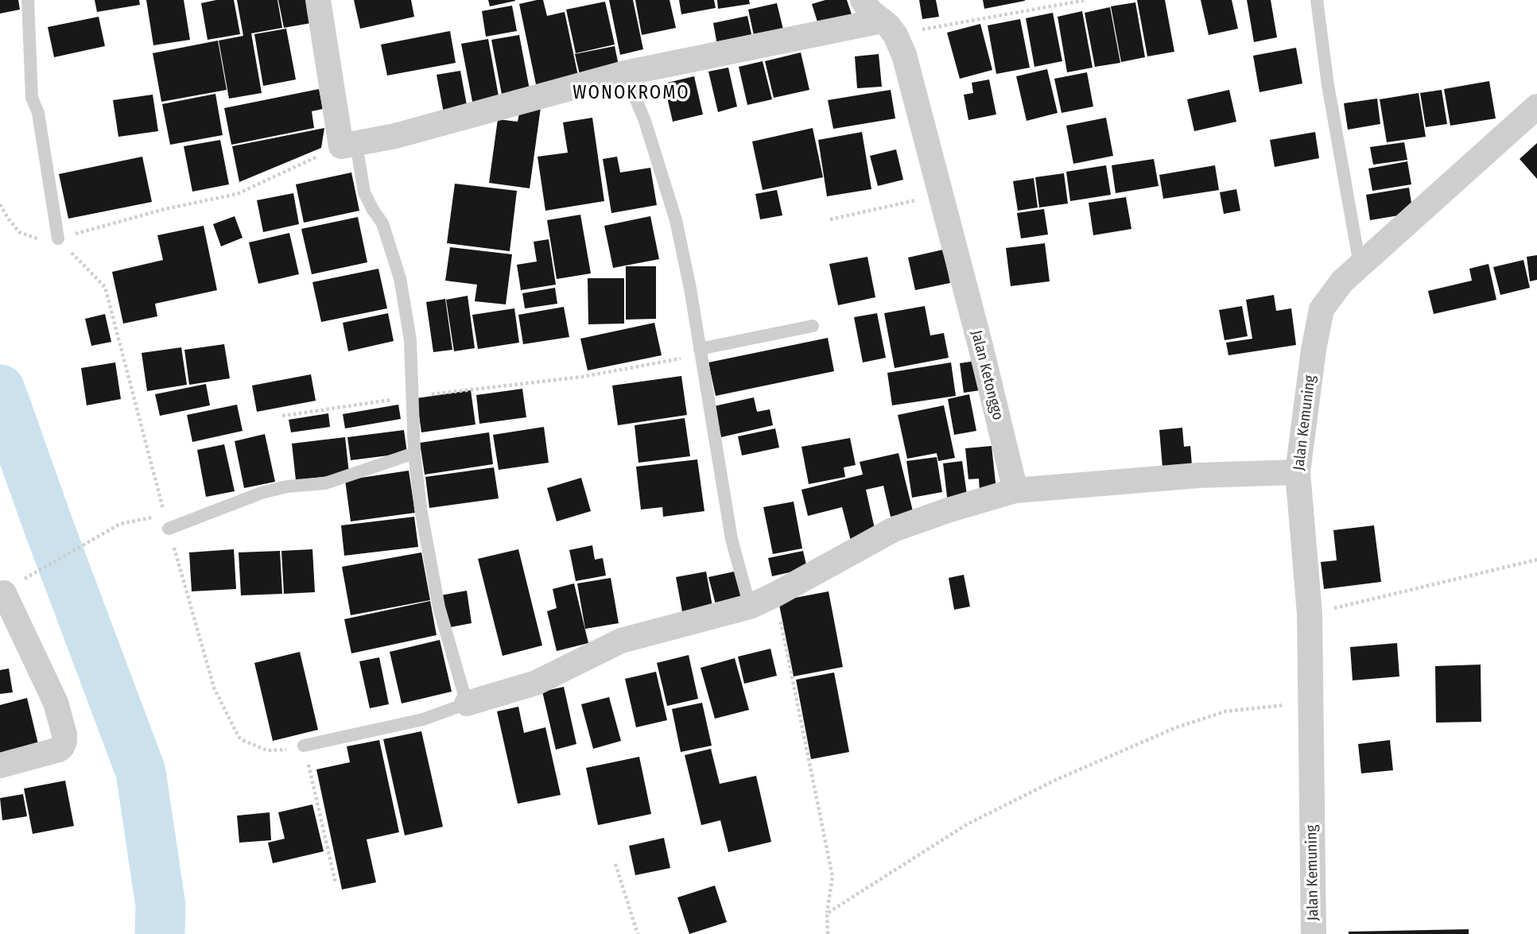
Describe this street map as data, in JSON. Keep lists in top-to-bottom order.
{
  "streets": {
    "street": ["Jalan Ketonggo", "Jalan Kemuning"]
  },
  "districts": ["WONOKROMO"]
}
